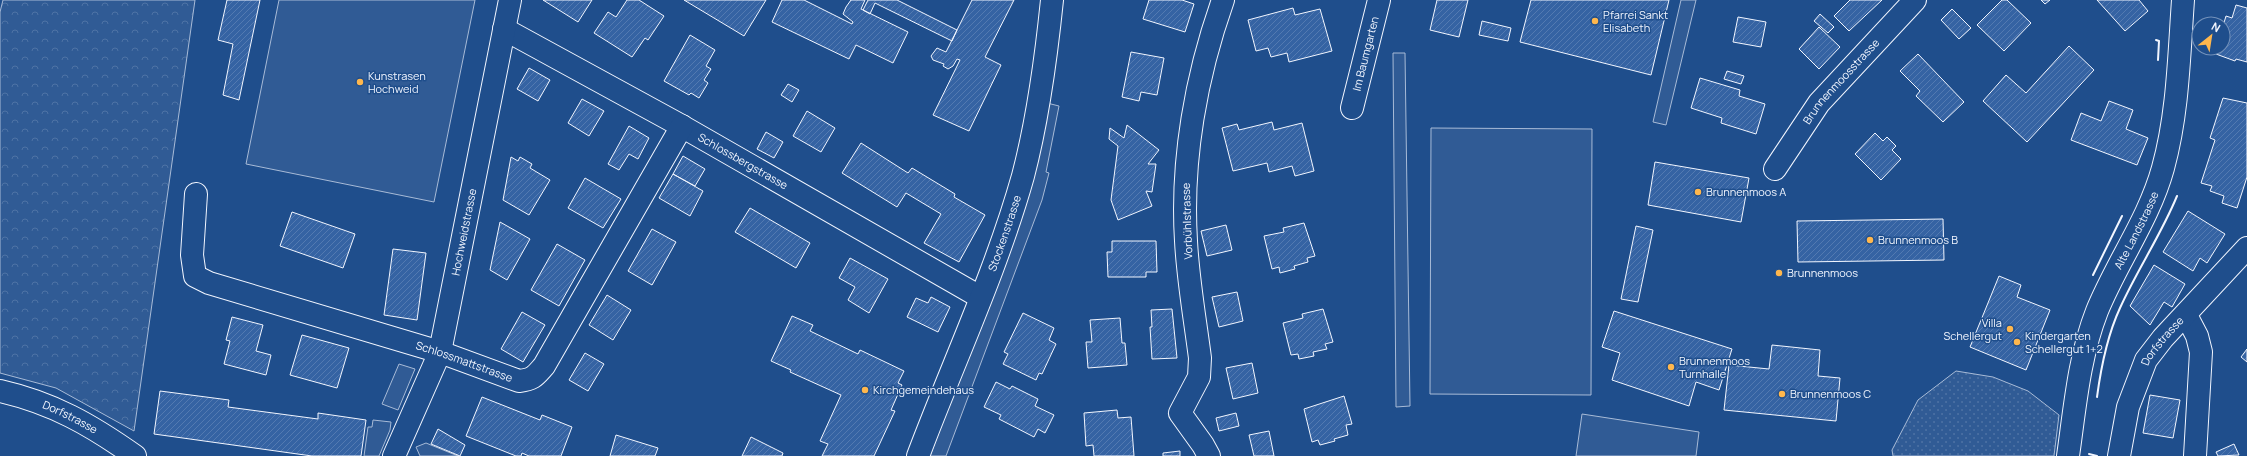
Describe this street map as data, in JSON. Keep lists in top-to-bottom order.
{
  "streets": {
    "street": [
      "Im Baumgarten",
      "Brunnenmoosstrasse",
      "Schlossbergstrasse",
      "Vorbühlstrasse",
      "Alte Landstrasse",
      "Hochweidstrasse",
      "Stockenstrasse",
      "Dorfstrasse",
      "Schlossmattstrasse"
    ]
  },
  "crossings": [
    ["Schlossbergstrasse", "Hochweidstrasse"],
    ["Schlossbergstrasse", "Stockenstrasse"],
    ["Schlossbergstrasse", "Schlossmattstrasse"],
    ["Hochweidstrasse", "Schlossmattstrasse"]
  ],
  "places": [
    "Pfarrei Sankt Elisabeth",
    "Kunstrasen Hochweid",
    "Brunnenmoos A",
    "Brunnenmoos B",
    "Brunnenmoos",
    "Villa Schellergut",
    "Kindergarten Schellergut 1+2",
    "Brunnenmoos Turnhalle",
    "Kirchgemeindehaus",
    "Brunnenmoos C"
  ],
  "north": "top right"
}
